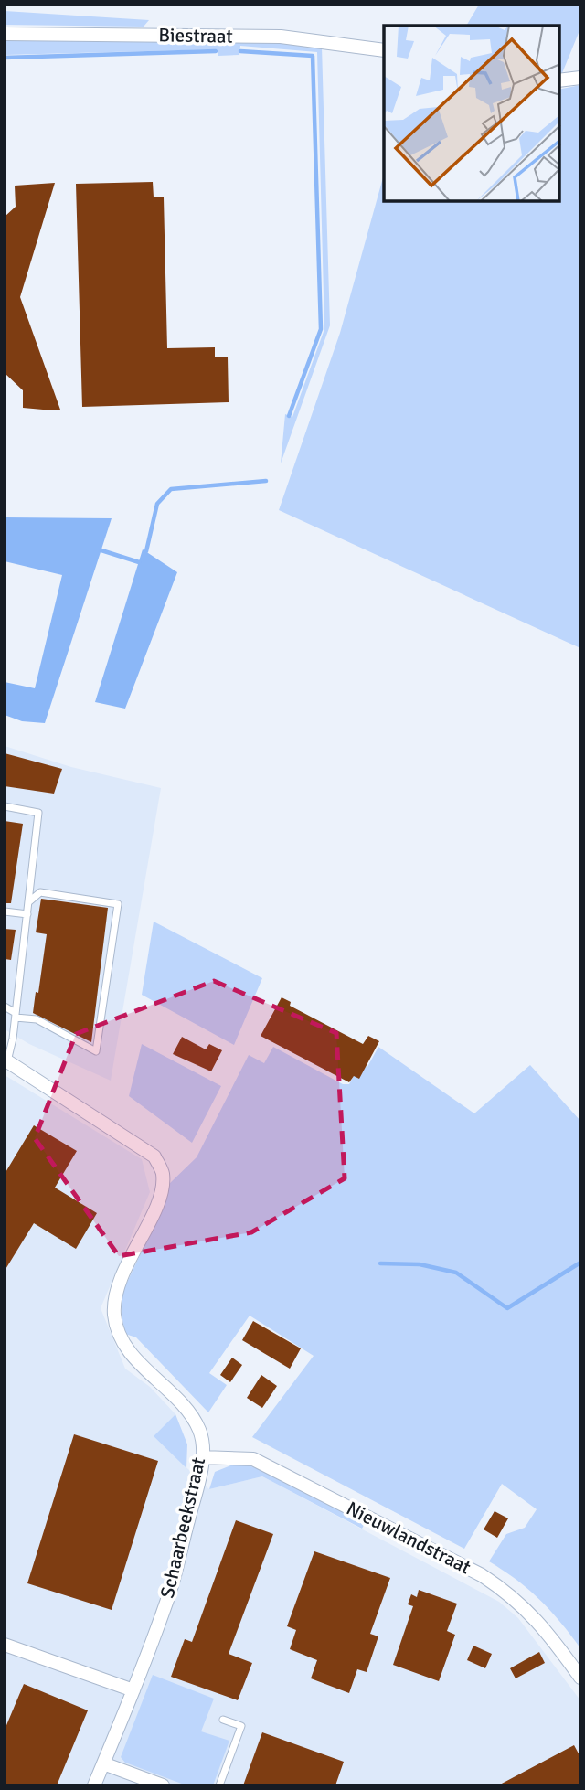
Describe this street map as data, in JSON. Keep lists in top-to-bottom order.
{
  "streets": {
    "street": ["Biestraat", "Schaarbeekstraat", "Nieuwlandstraat"]
  },
  "crossings": [
    ["Schaarbeekstraat", "Nieuwlandstraat"]
  ]
}
